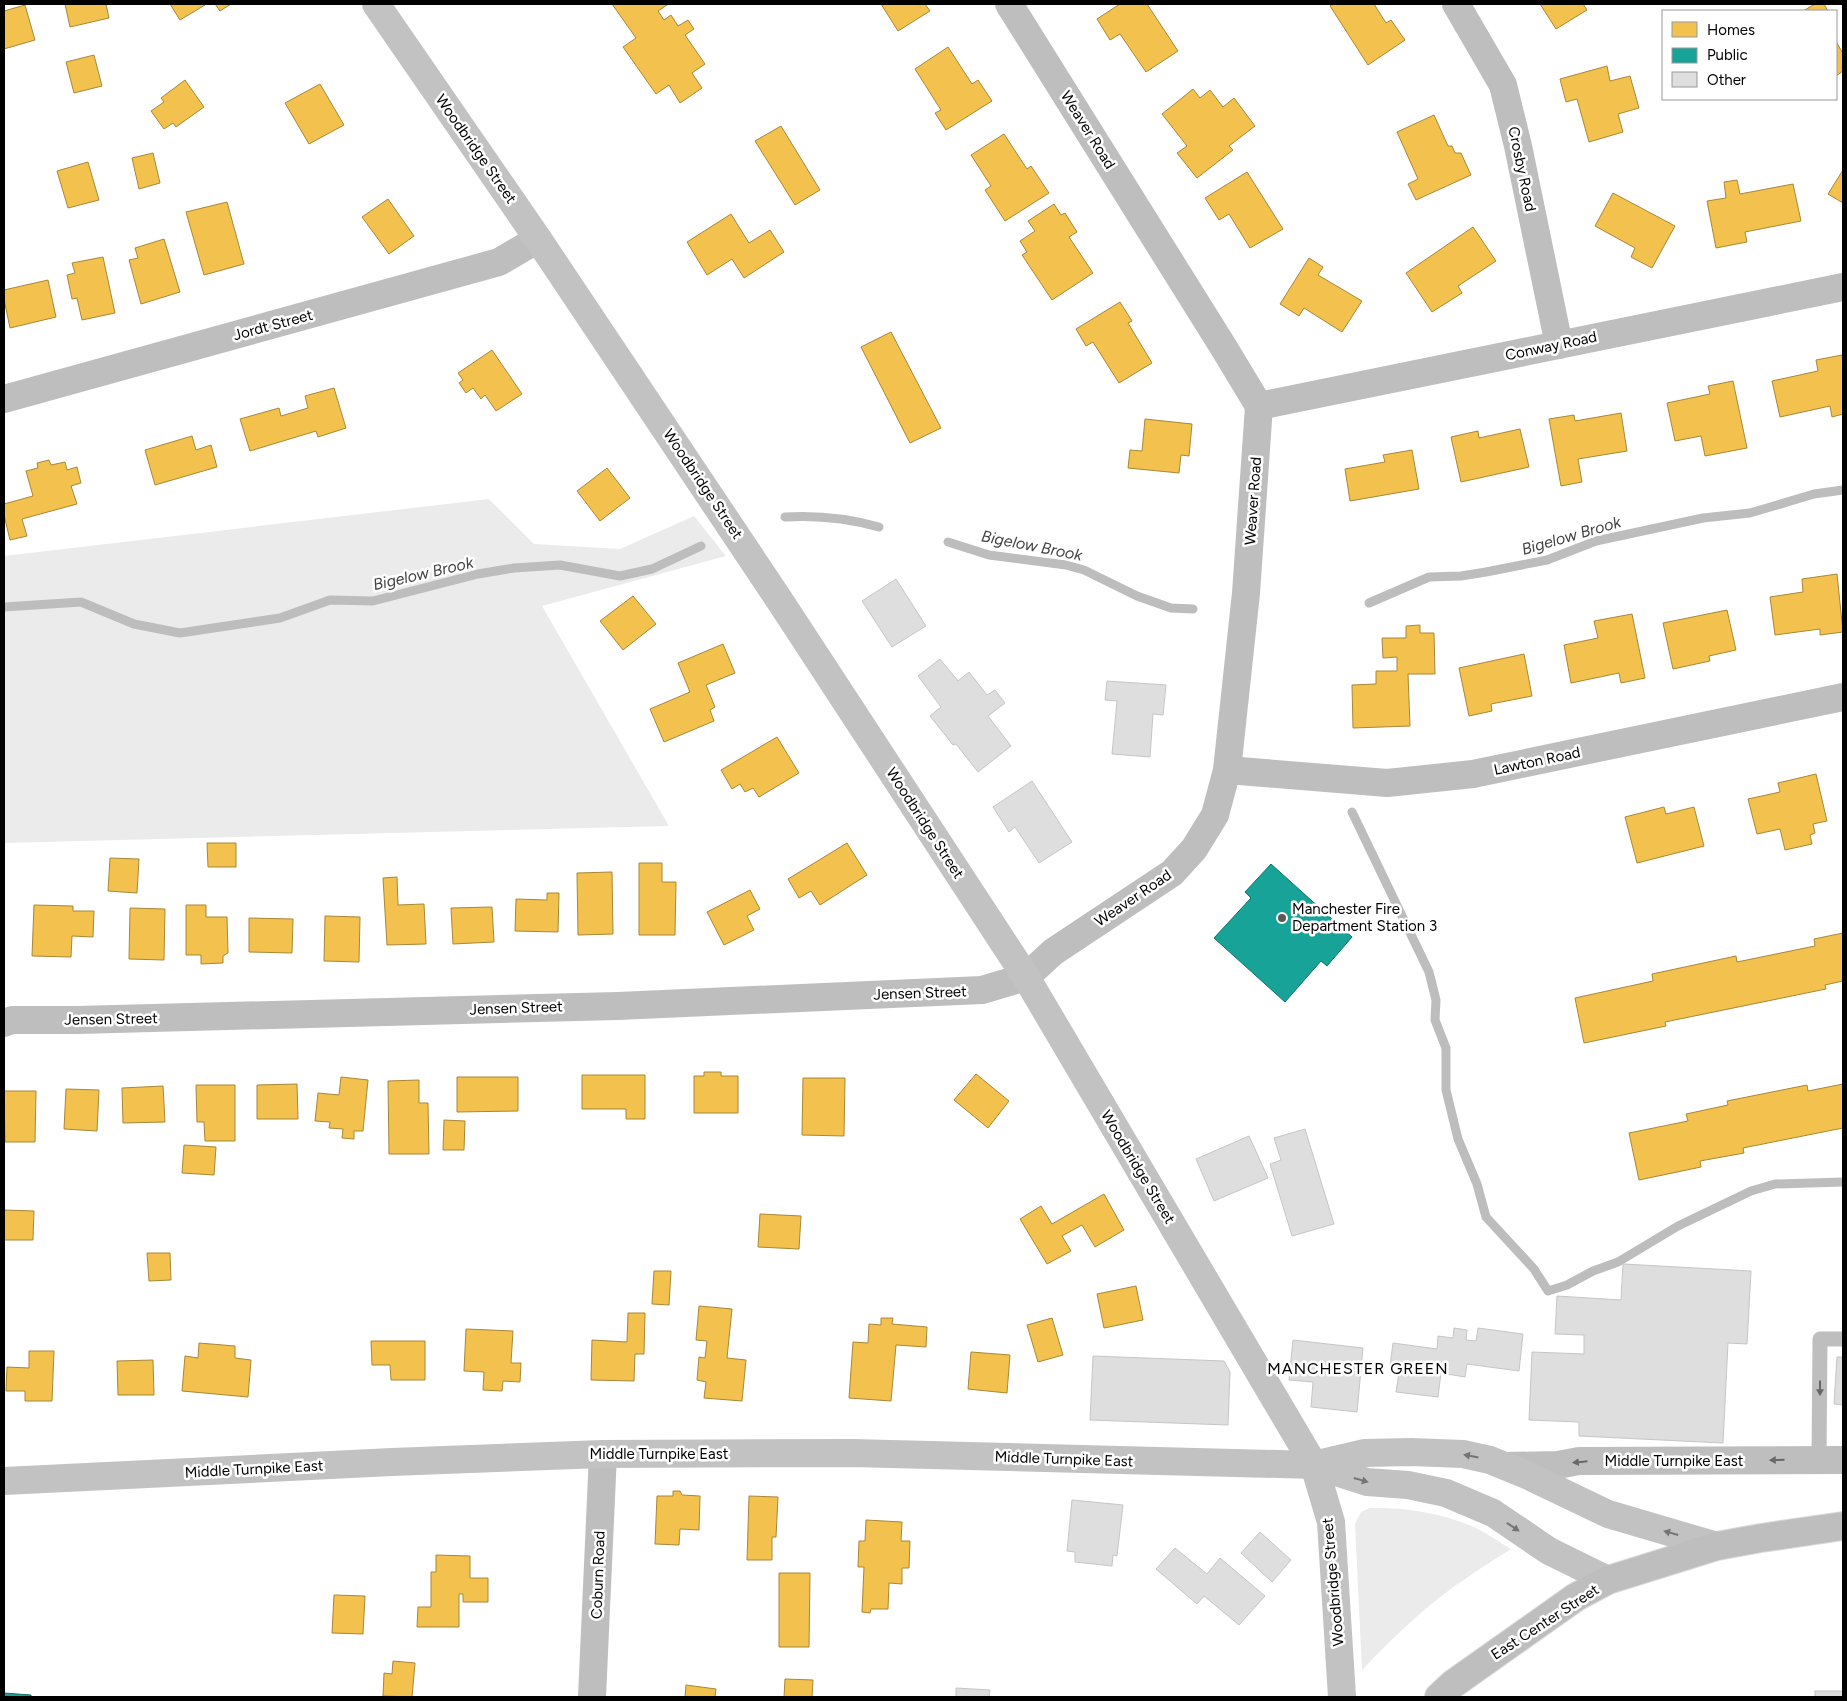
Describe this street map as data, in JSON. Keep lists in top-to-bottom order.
{
  "streets": {
    "main road": ["Woodbridge Street", "Middle Turnpike East"],
    "street": [
      "Weaver Road",
      "Crosby Road",
      "Jordt Street",
      "Conway Road",
      "Lawton Road",
      "Jensen Street",
      "Coburn Road",
      "East Center Street"
    ]
  },
  "crossings": [
    ["Weaver Road", "Woodbridge Street"],
    ["Weaver Road", "Conway Road"],
    ["Weaver Road", "Lawton Road"],
    ["Weaver Road", "Jensen Street"],
    ["Woodbridge Street", "Jordt Street"],
    ["Woodbridge Street", "Jensen Street"],
    ["Woodbridge Street", "Middle Turnpike East"],
    ["Crosby Road", "Conway Road"],
    ["Middle Turnpike East", "Coburn Road"],
    ["Middle Turnpike East", "East Center Street"]
  ],
  "districts": ["MANCHESTER GREEN"],
  "water": ["Bigelow Brook"],
  "places": ["Manchester Fire Department Station 3"],
  "legend": ["Homes", "Public", "Other"]
}
